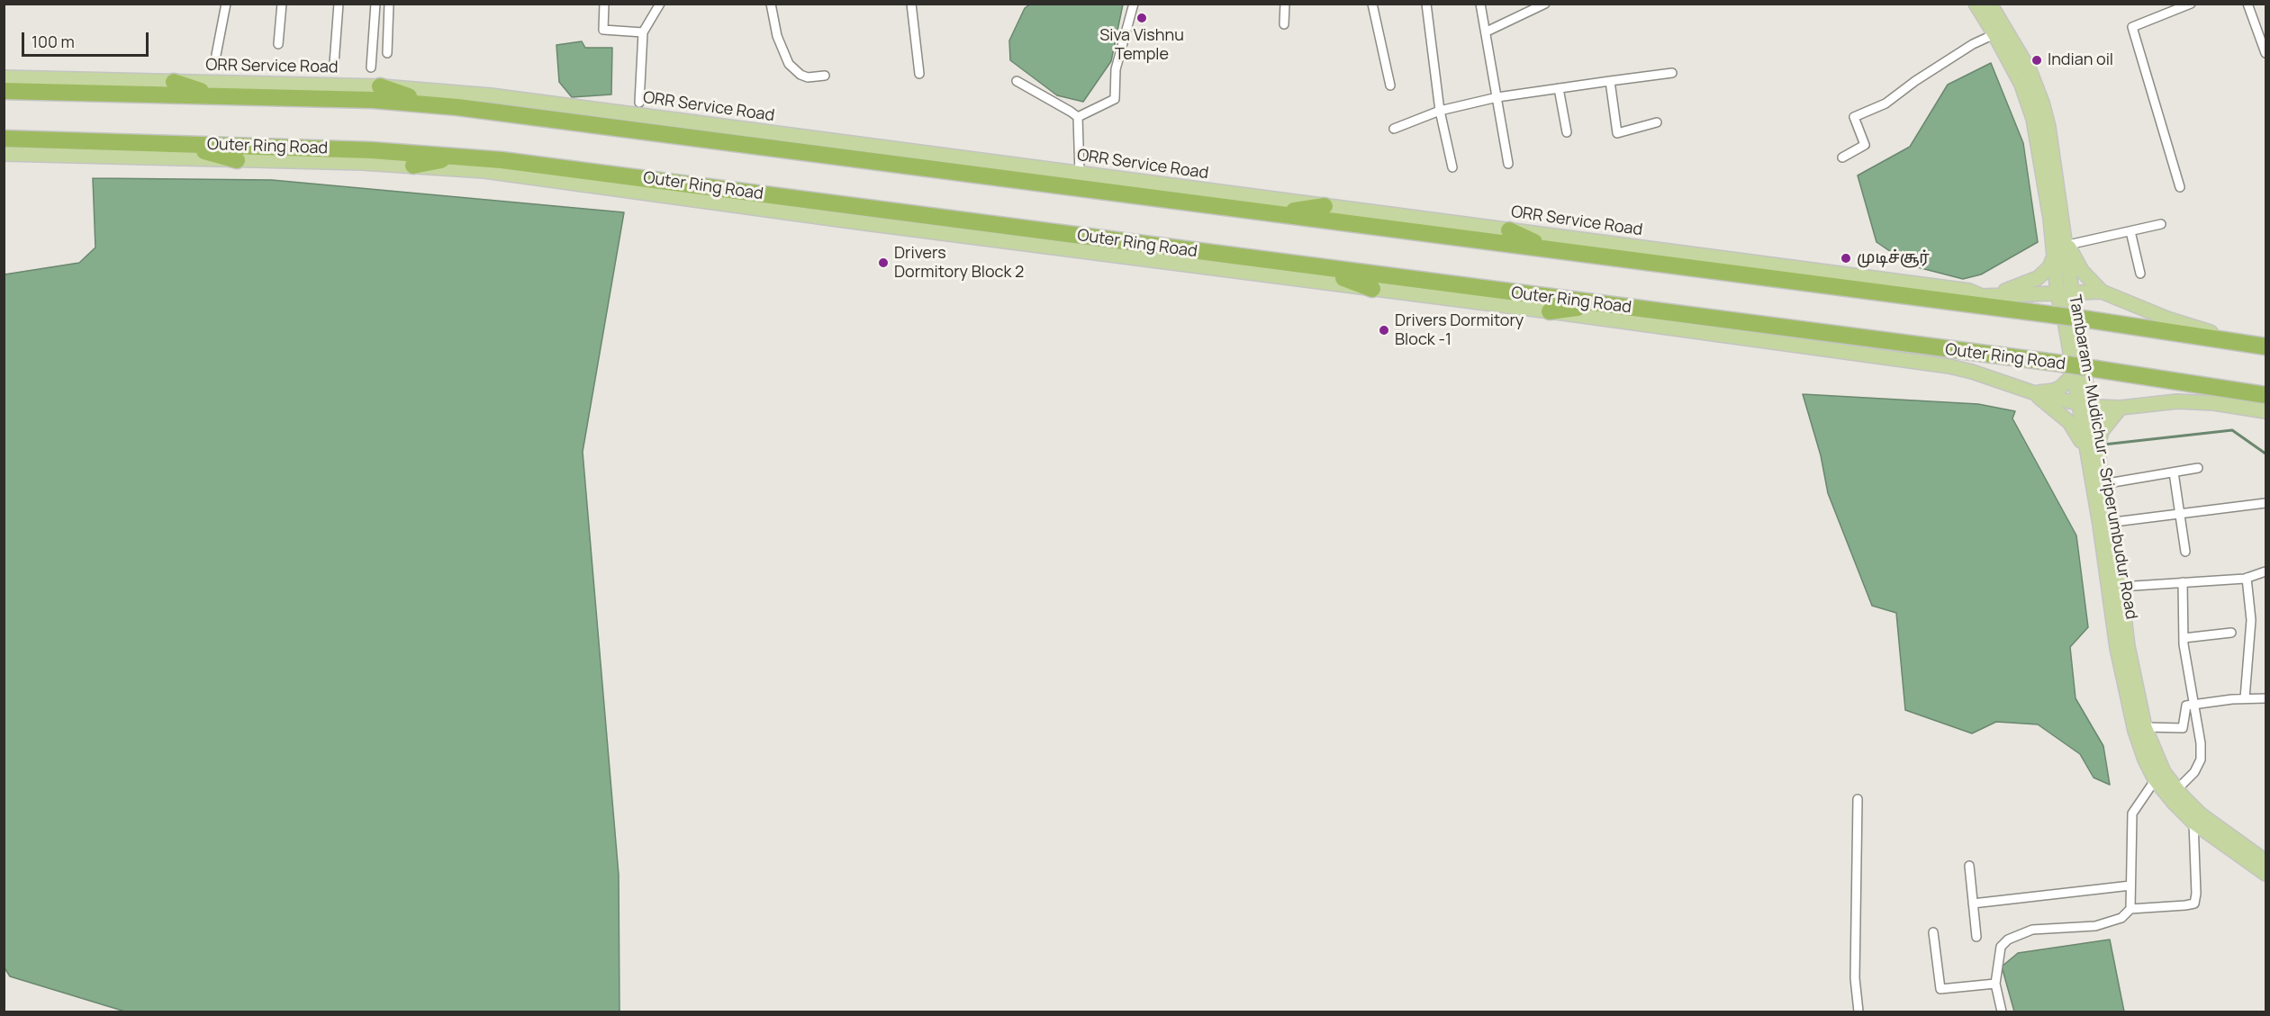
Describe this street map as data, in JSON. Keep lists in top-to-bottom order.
{
  "streets": {
    "highway": ["Outer Ring Road"],
    "main road": ["ORR Service Road", "Tambaram - Mudichur - Sriperumbudur Road"]
  },
  "crossings": [
    ["ORR Service Road", "Tambaram - Mudichur - Sriperumbudur Road"],
    ["Outer Ring Road", "Tambaram - Mudichur - Sriperumbudur Road"]
  ],
  "places": [
    "Siva Vishnu Temple",
    "Indian oil",
    "முடிச்சூர்",
    "Drivers Dormitory Block 2",
    "Drivers Dormitory Block -1"
  ],
  "scale_bar": "100 m"
}
